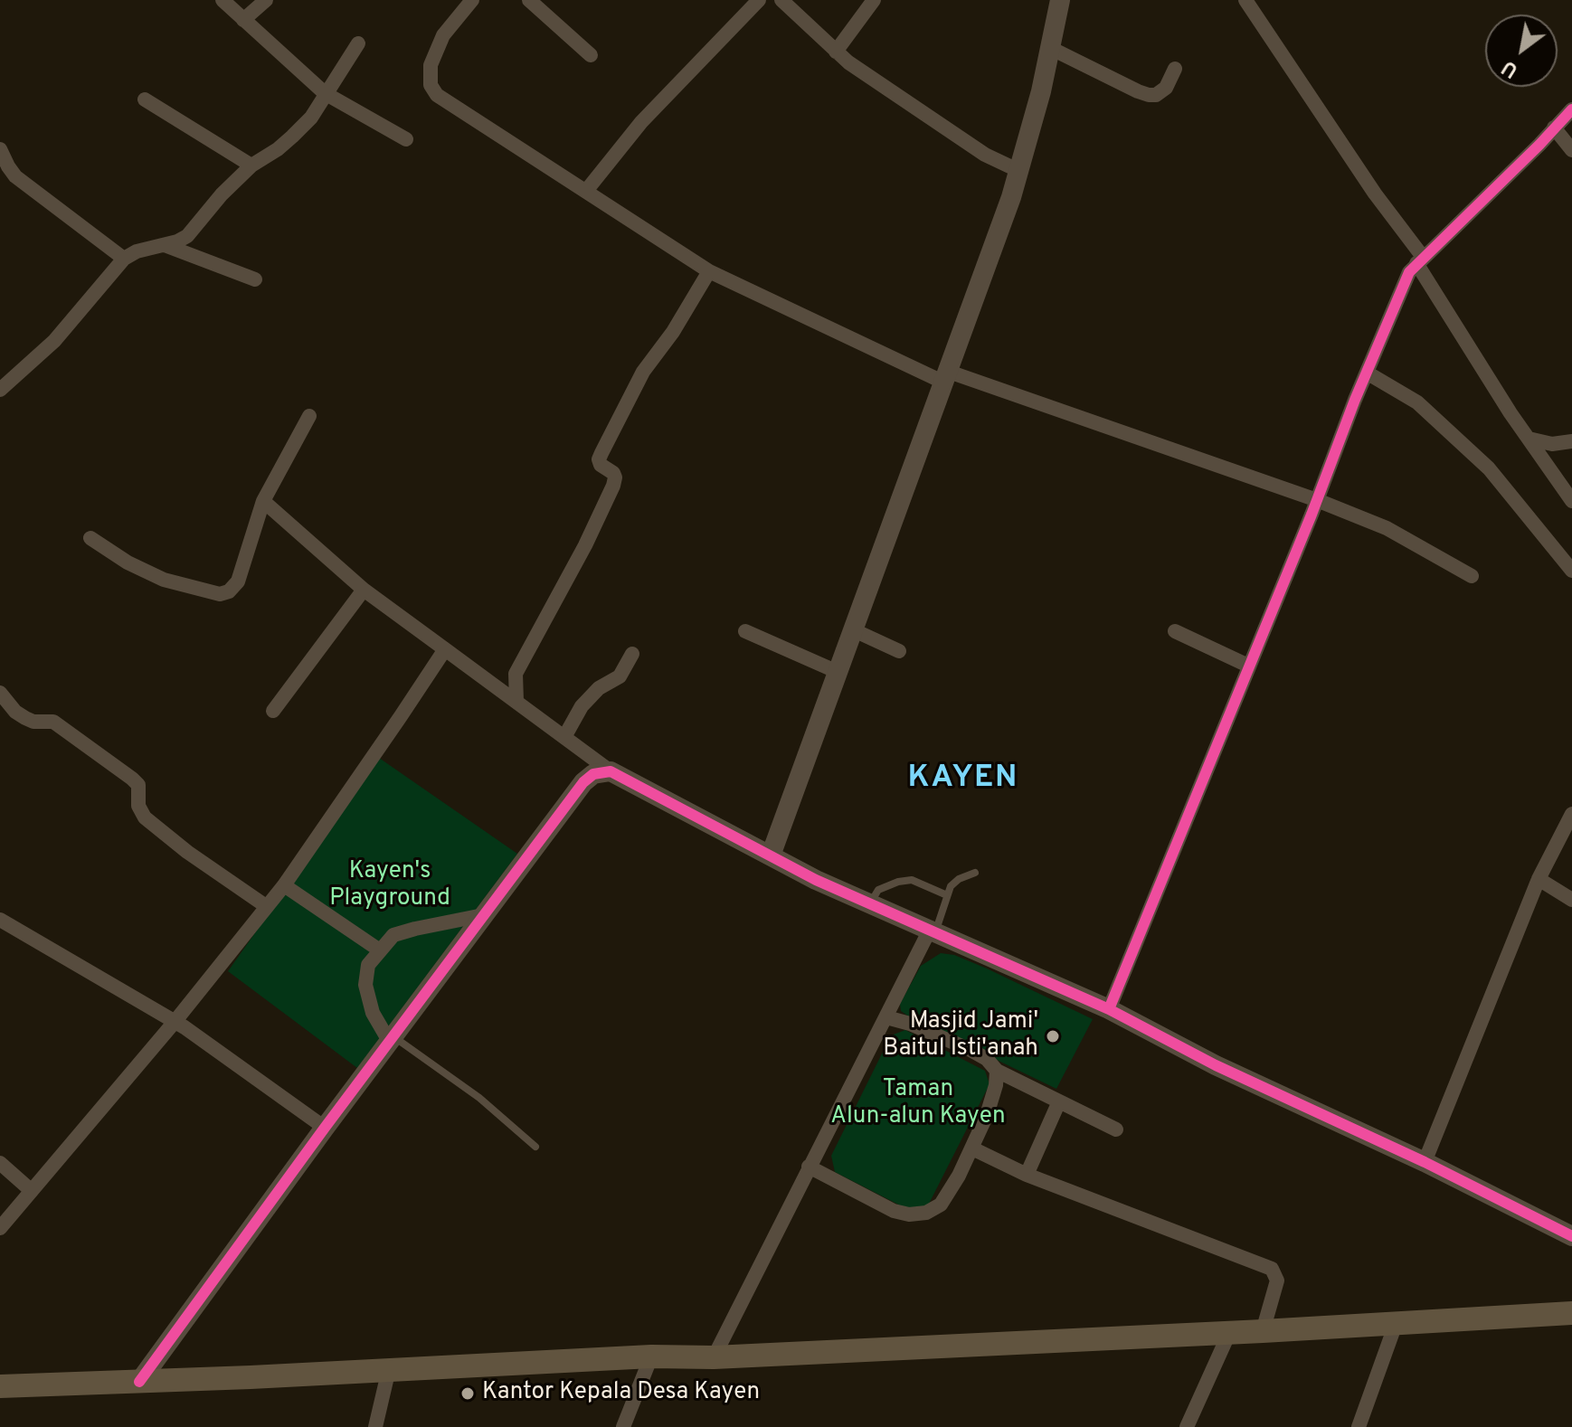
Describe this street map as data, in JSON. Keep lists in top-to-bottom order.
{
  "districts": ["KAYEN"],
  "parks": ["Kayen's Playground", "Taman Alun-alun Kayen"],
  "places": ["Masjid Jami' Baitul Isti'anah", "Kantor Kepala Desa Kayen"],
  "north": "bottom left"
}
